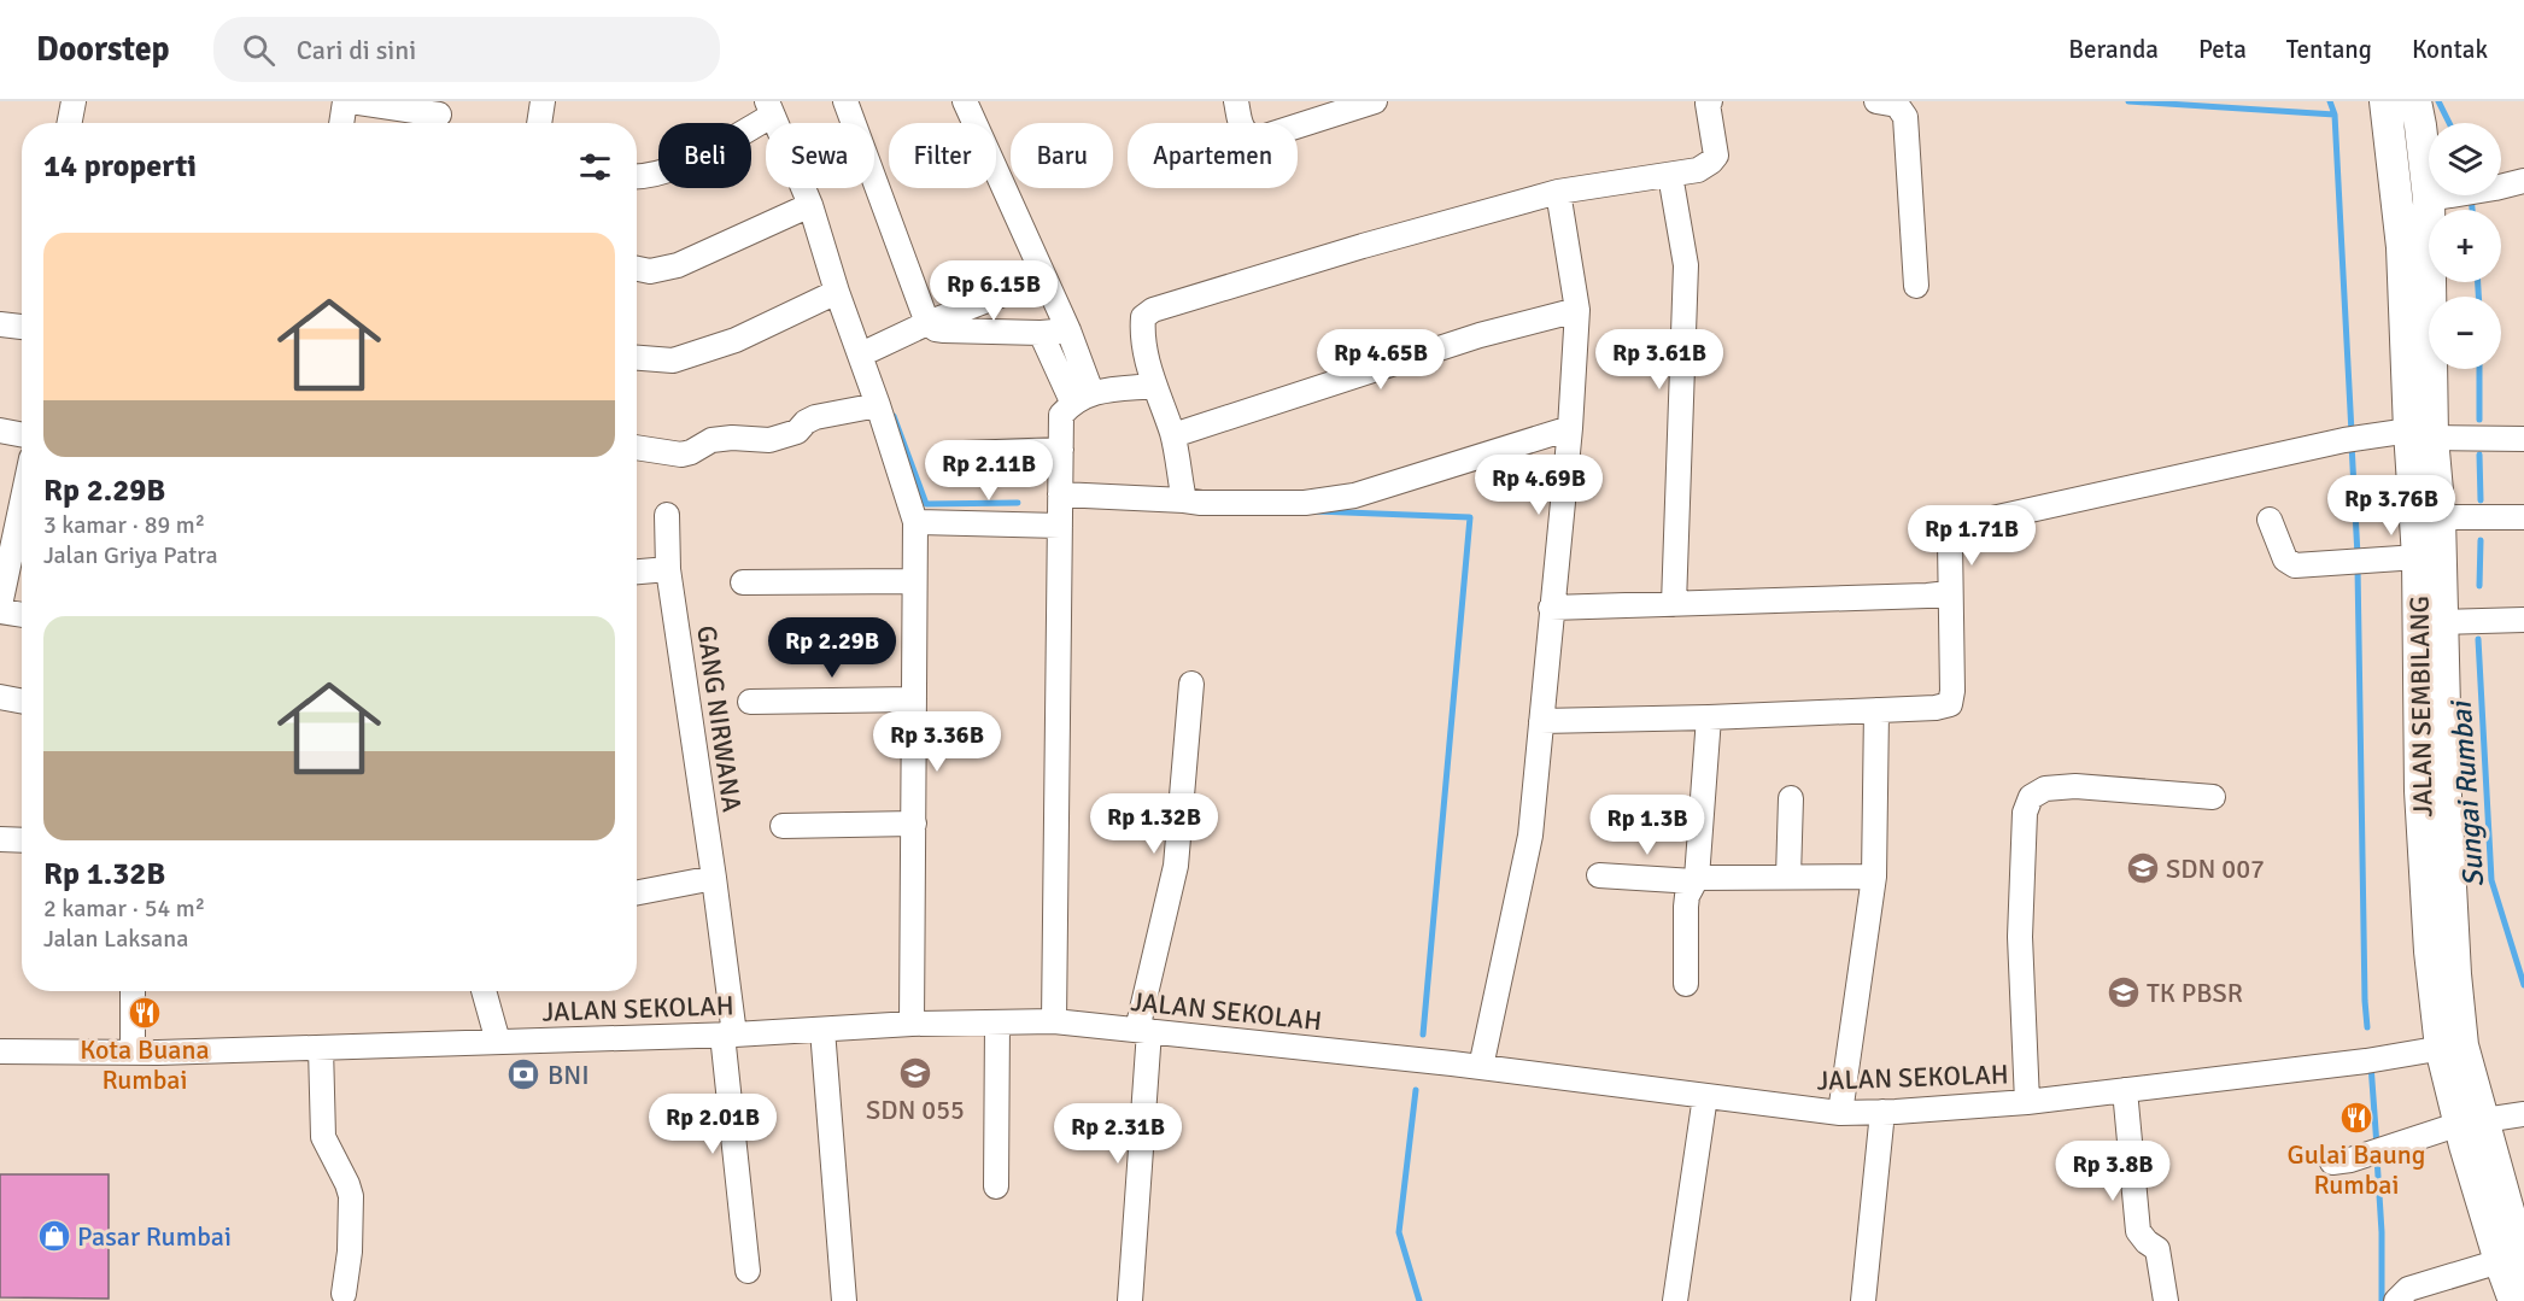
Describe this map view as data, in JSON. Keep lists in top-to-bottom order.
{
  "streets": {
    "main road": ["JALAN SEMBILANG"],
    "street": ["GANG NIRWANA", "JALAN SEKOLAH"]
  },
  "crossings": [
    ["JALAN SEMBILANG", "JALAN SEKOLAH"],
    ["GANG NIRWANA", "JALAN SEKOLAH"]
  ],
  "water": ["Sungai Rumbai"],
  "places": {
    "school or university": ["SDN 007", "TK PBSR", "SDN 055"],
    "restaurant": ["Kota Buana Rumbai", "Gulai Baung Rumbai"],
    "bank": ["BNI"],
    "shop": ["Pasar Rumbai"]
  },
  "page": {
    "header": "Doorstep",
    "search": "Cari di sini",
    "nav": [
      "Beranda",
      "Peta",
      "Tentang",
      "Kontak"
    ],
    "map_buttons": ["+", "−"],
    "chip": [
      "Beli",
      "Sewa",
      "Filter",
      "Baru",
      "Apartemen"
    ],
    "heading": "14 properti",
    "list": [
      {
        "name": "Rp 2.29B",
        "note": "3 kamar · 89 m² · Jalan Griya Patra"
      },
      {
        "name": "Rp 1.32B",
        "note": "2 kamar · 54 m² · Jalan Laksana"
      }
    ],
    "price": [
      "Rp 6.15B",
      "Rp 4.65B",
      "Rp 3.61B",
      "Rp 2.11B",
      "Rp 4.69B",
      "Rp 3.76B",
      "Rp 1.71B",
      "Rp 2.29B",
      "Rp 3.36B",
      "Rp 1.32B",
      "Rp 1.3B",
      "Rp 2.01B",
      "Rp 2.31B",
      "Rp 3.8B"
    ]
  }
}
